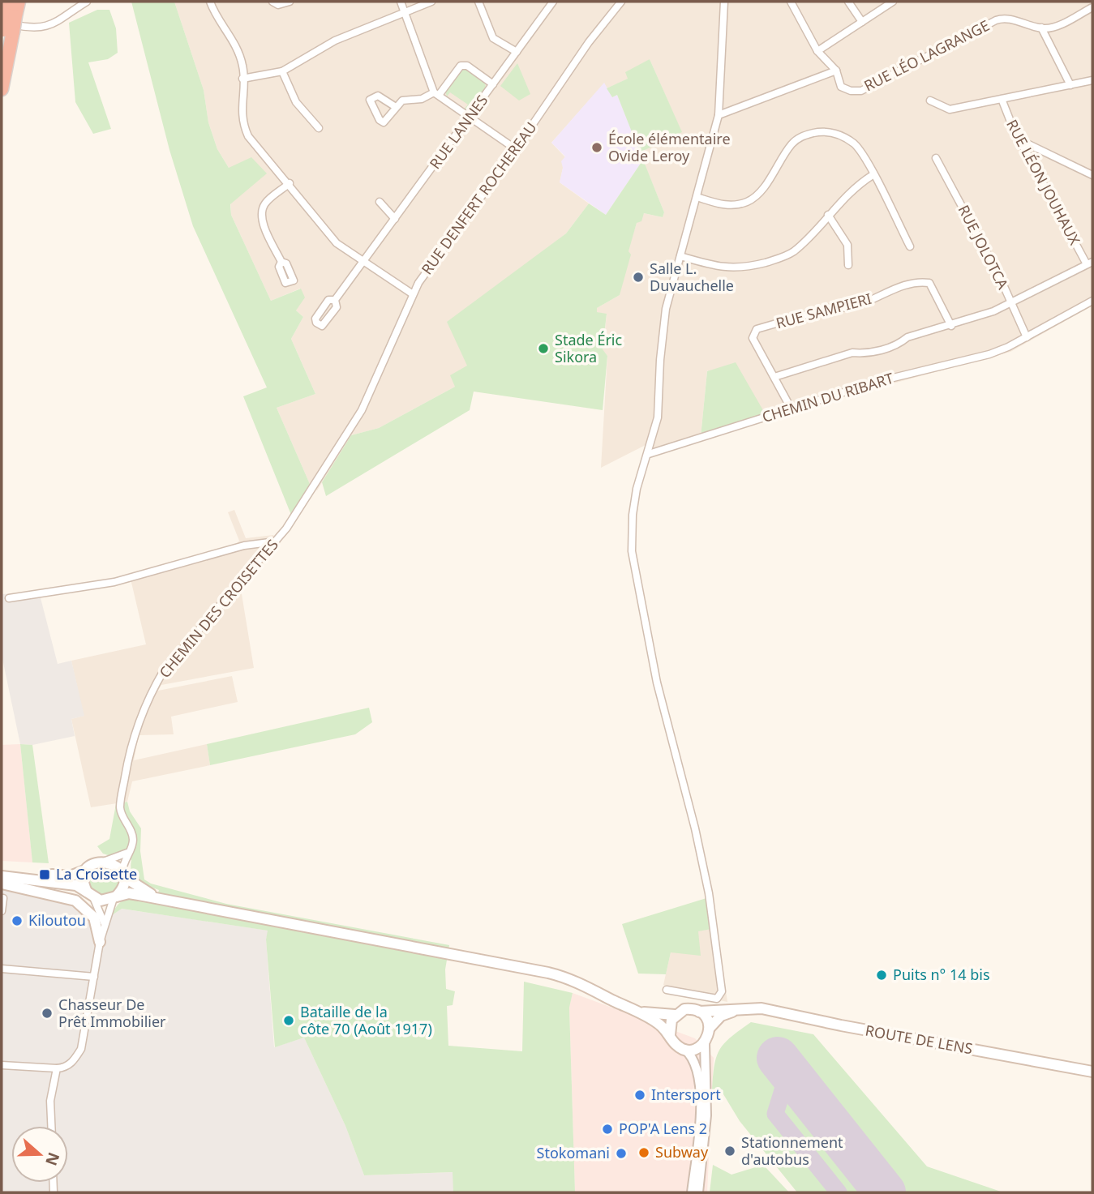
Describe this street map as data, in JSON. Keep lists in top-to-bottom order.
{
  "streets": {
    "main road": ["ROUTE DE LENS"],
    "street": [
      "RUE LÉO LAGRANGE",
      "RUE LANNES",
      "RUE LÉON JOUHAUX",
      "RUE DENFERT ROCHEREAU",
      "RUE JOLOTCA",
      "RUE SAMPIERI",
      "CHEMIN DU RIBART",
      "CHEMIN DES CROISETTES"
    ]
  },
  "crossings": [
    ["RUE DENFERT ROCHEREAU", "CHEMIN DES CROISETTES"],
    ["RUE JOLOTCA", "CHEMIN DU RIBART"],
    ["RUE SAMPIERI", "CHEMIN DU RIBART"]
  ],
  "places": {
    "other": [
      "École élémentaire Ovide Leroy",
      "Salle L. Duvauchelle",
      "Stade Éric Sikora",
      "Kiloutou",
      "Puits n° 14 bis",
      "Chasseur De Prêt Immobilier",
      "Bataille de la côte 70 (Août 1917)",
      "Intersport",
      "POP'A Lens 2",
      "Stationnement d'autobus",
      "Subway",
      "Stokomani"
    ],
    "transit": ["La Croisette"]
  },
  "north": "right"
}
